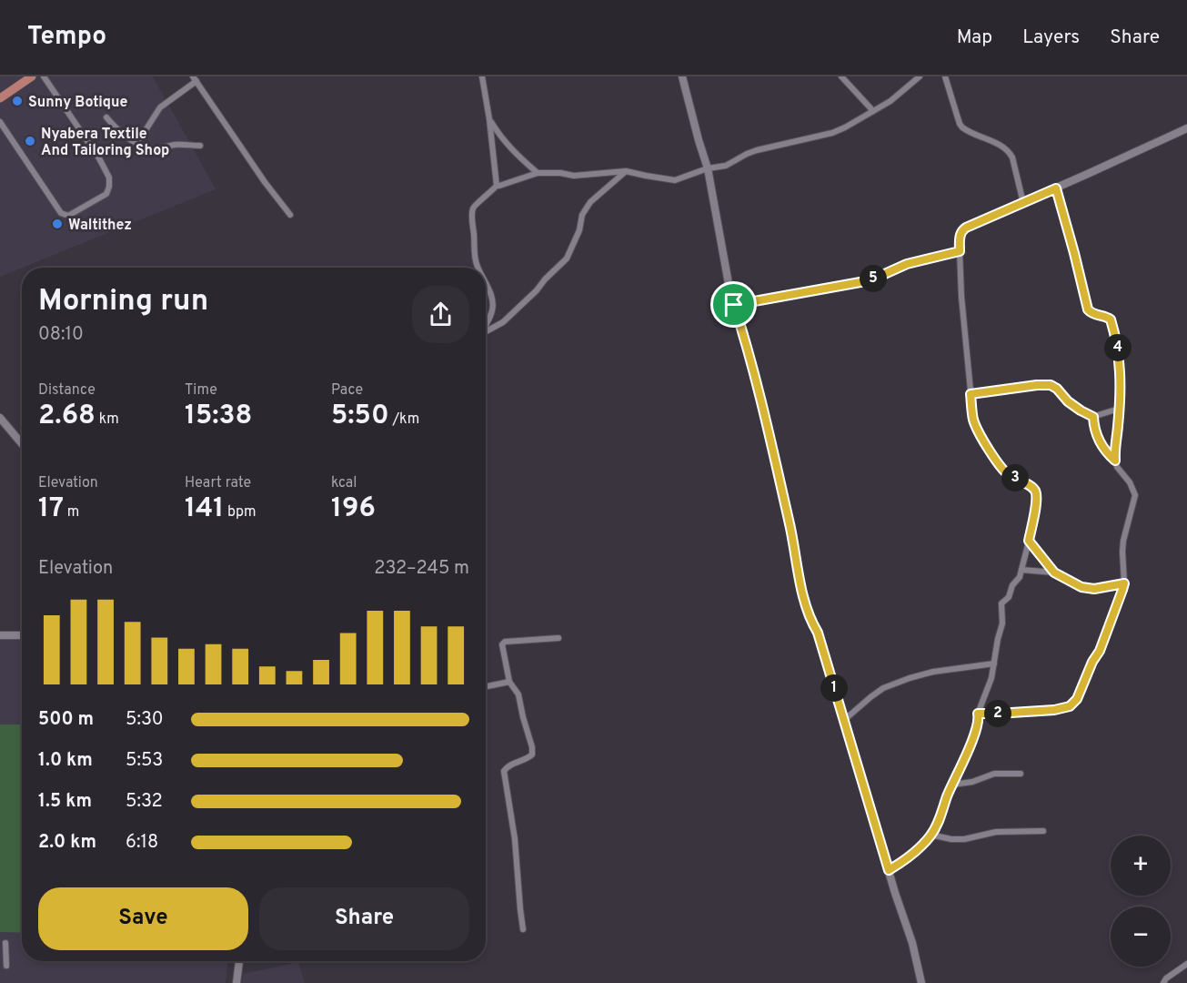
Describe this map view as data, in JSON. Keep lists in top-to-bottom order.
{
  "places": ["Sunny Botique", "Nyabera Textile And Tailoring Shop", "Waltithez"],
  "page": {
    "header": "Tempo",
    "nav": ["Map", "Layers", "Share"],
    "pins": [
      "5",
      "4",
      "3",
      "1",
      "2"
    ],
    "heading": ["Morning run", "08:10"],
    "stats": [
      ["Distance", "2.68 km"],
      ["Time", "15:38"],
      ["Pace", "5:50 /km"],
      ["Elevation", "17 m"],
      ["Heart rate", "141 bpm"],
      ["kcal", "196"]
    ],
    "chart": ["Elevation", "232–245 m"],
    "list": [
      {
        "name": "500 m",
        "note": "5:30"
      },
      {
        "name": "1.0 km",
        "note": "5:53"
      },
      {
        "name": "1.5 km",
        "note": "5:32"
      },
      {
        "name": "2.0 km",
        "note": "6:18"
      }
    ],
    "map_buttons": ["+", "−"],
    "buttons": ["Save", "Share"]
  }
}
